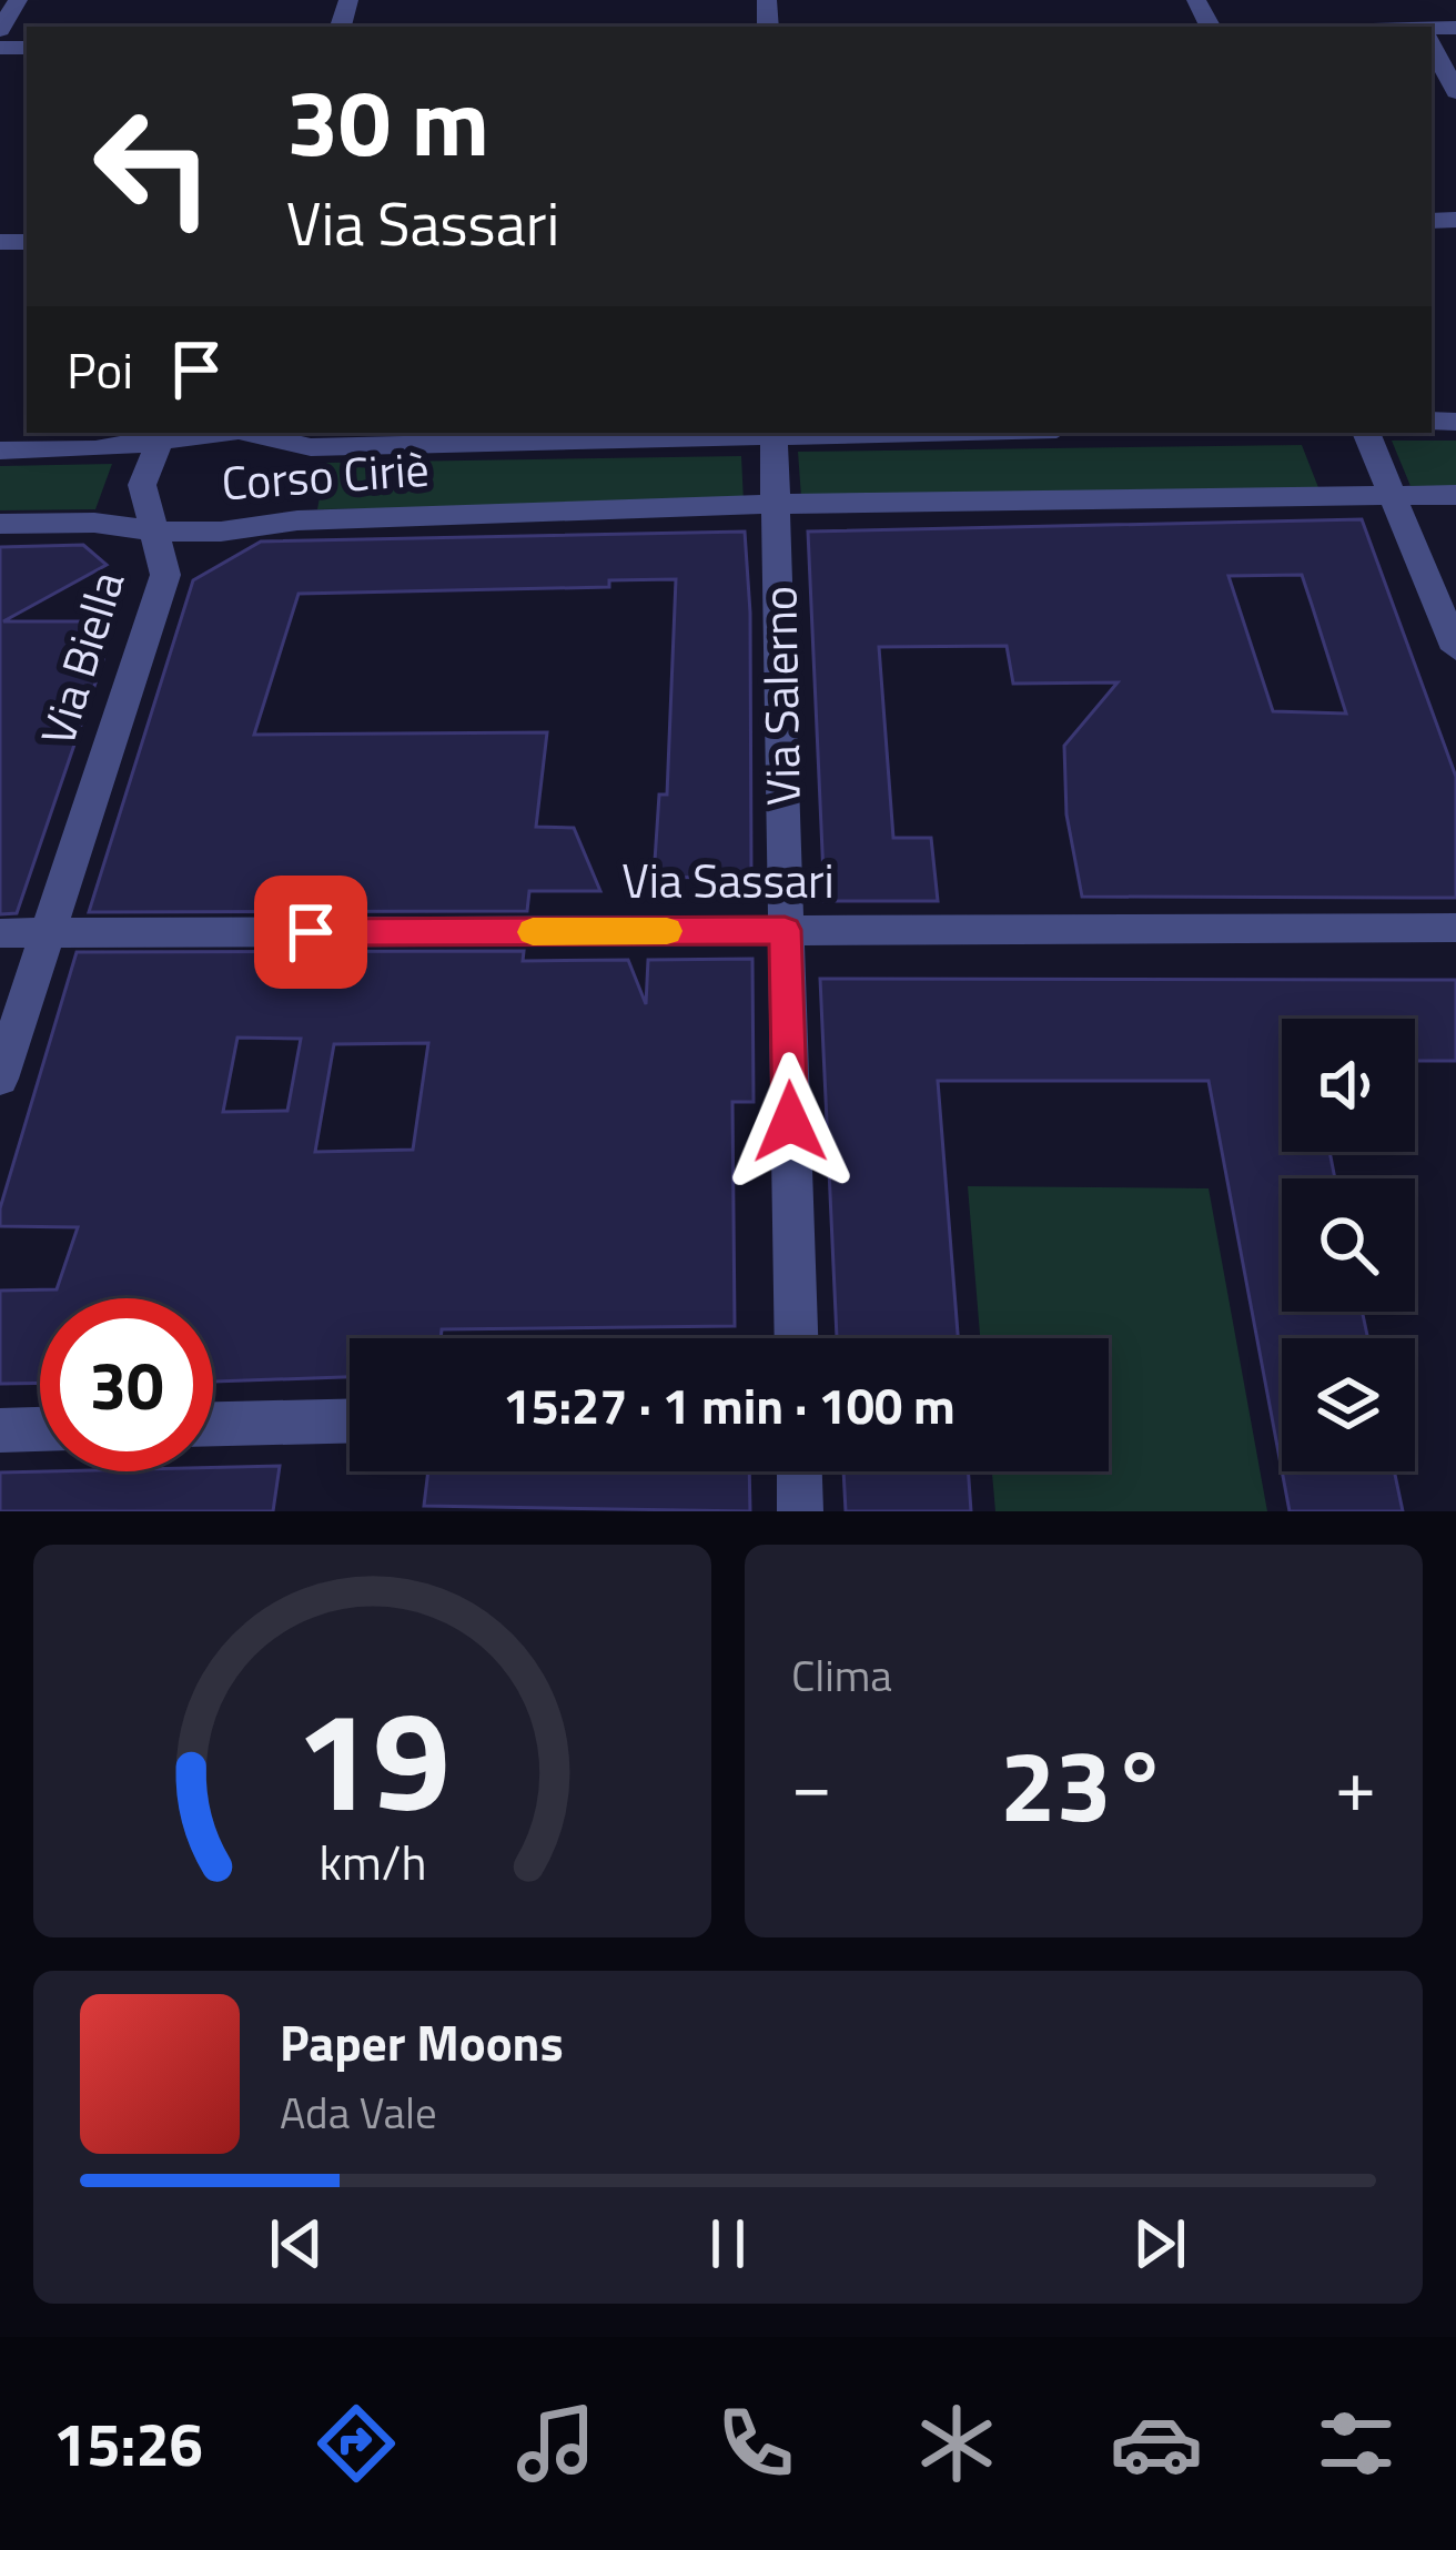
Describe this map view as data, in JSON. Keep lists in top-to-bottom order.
{
  "streets": {
    "street": [
      "Corso Ciriè",
      "Via Biella",
      "Via Salerno",
      "Via Sassari"
    ]
  },
  "crossings": [
    ["Corso Ciriè", "Via Biella"],
    ["Corso Ciriè", "Via Salerno"],
    ["Via Biella", "Via Sassari"],
    ["Via Salerno", "Via Sassari"]
  ],
  "page": {
    "turn": ["30 m", "Via Sassari"],
    "then": "Poi",
    "limit": "30",
    "trip": "15:27 · 1 min · 100 m",
    "tile": "Clima",
    "heat": ["−", "23°", "+"],
    "song": ["Paper Moons", "Ada Vale"],
    "tabs": "15:26",
    "gauge": ["19", "km/h"]
  }
}
